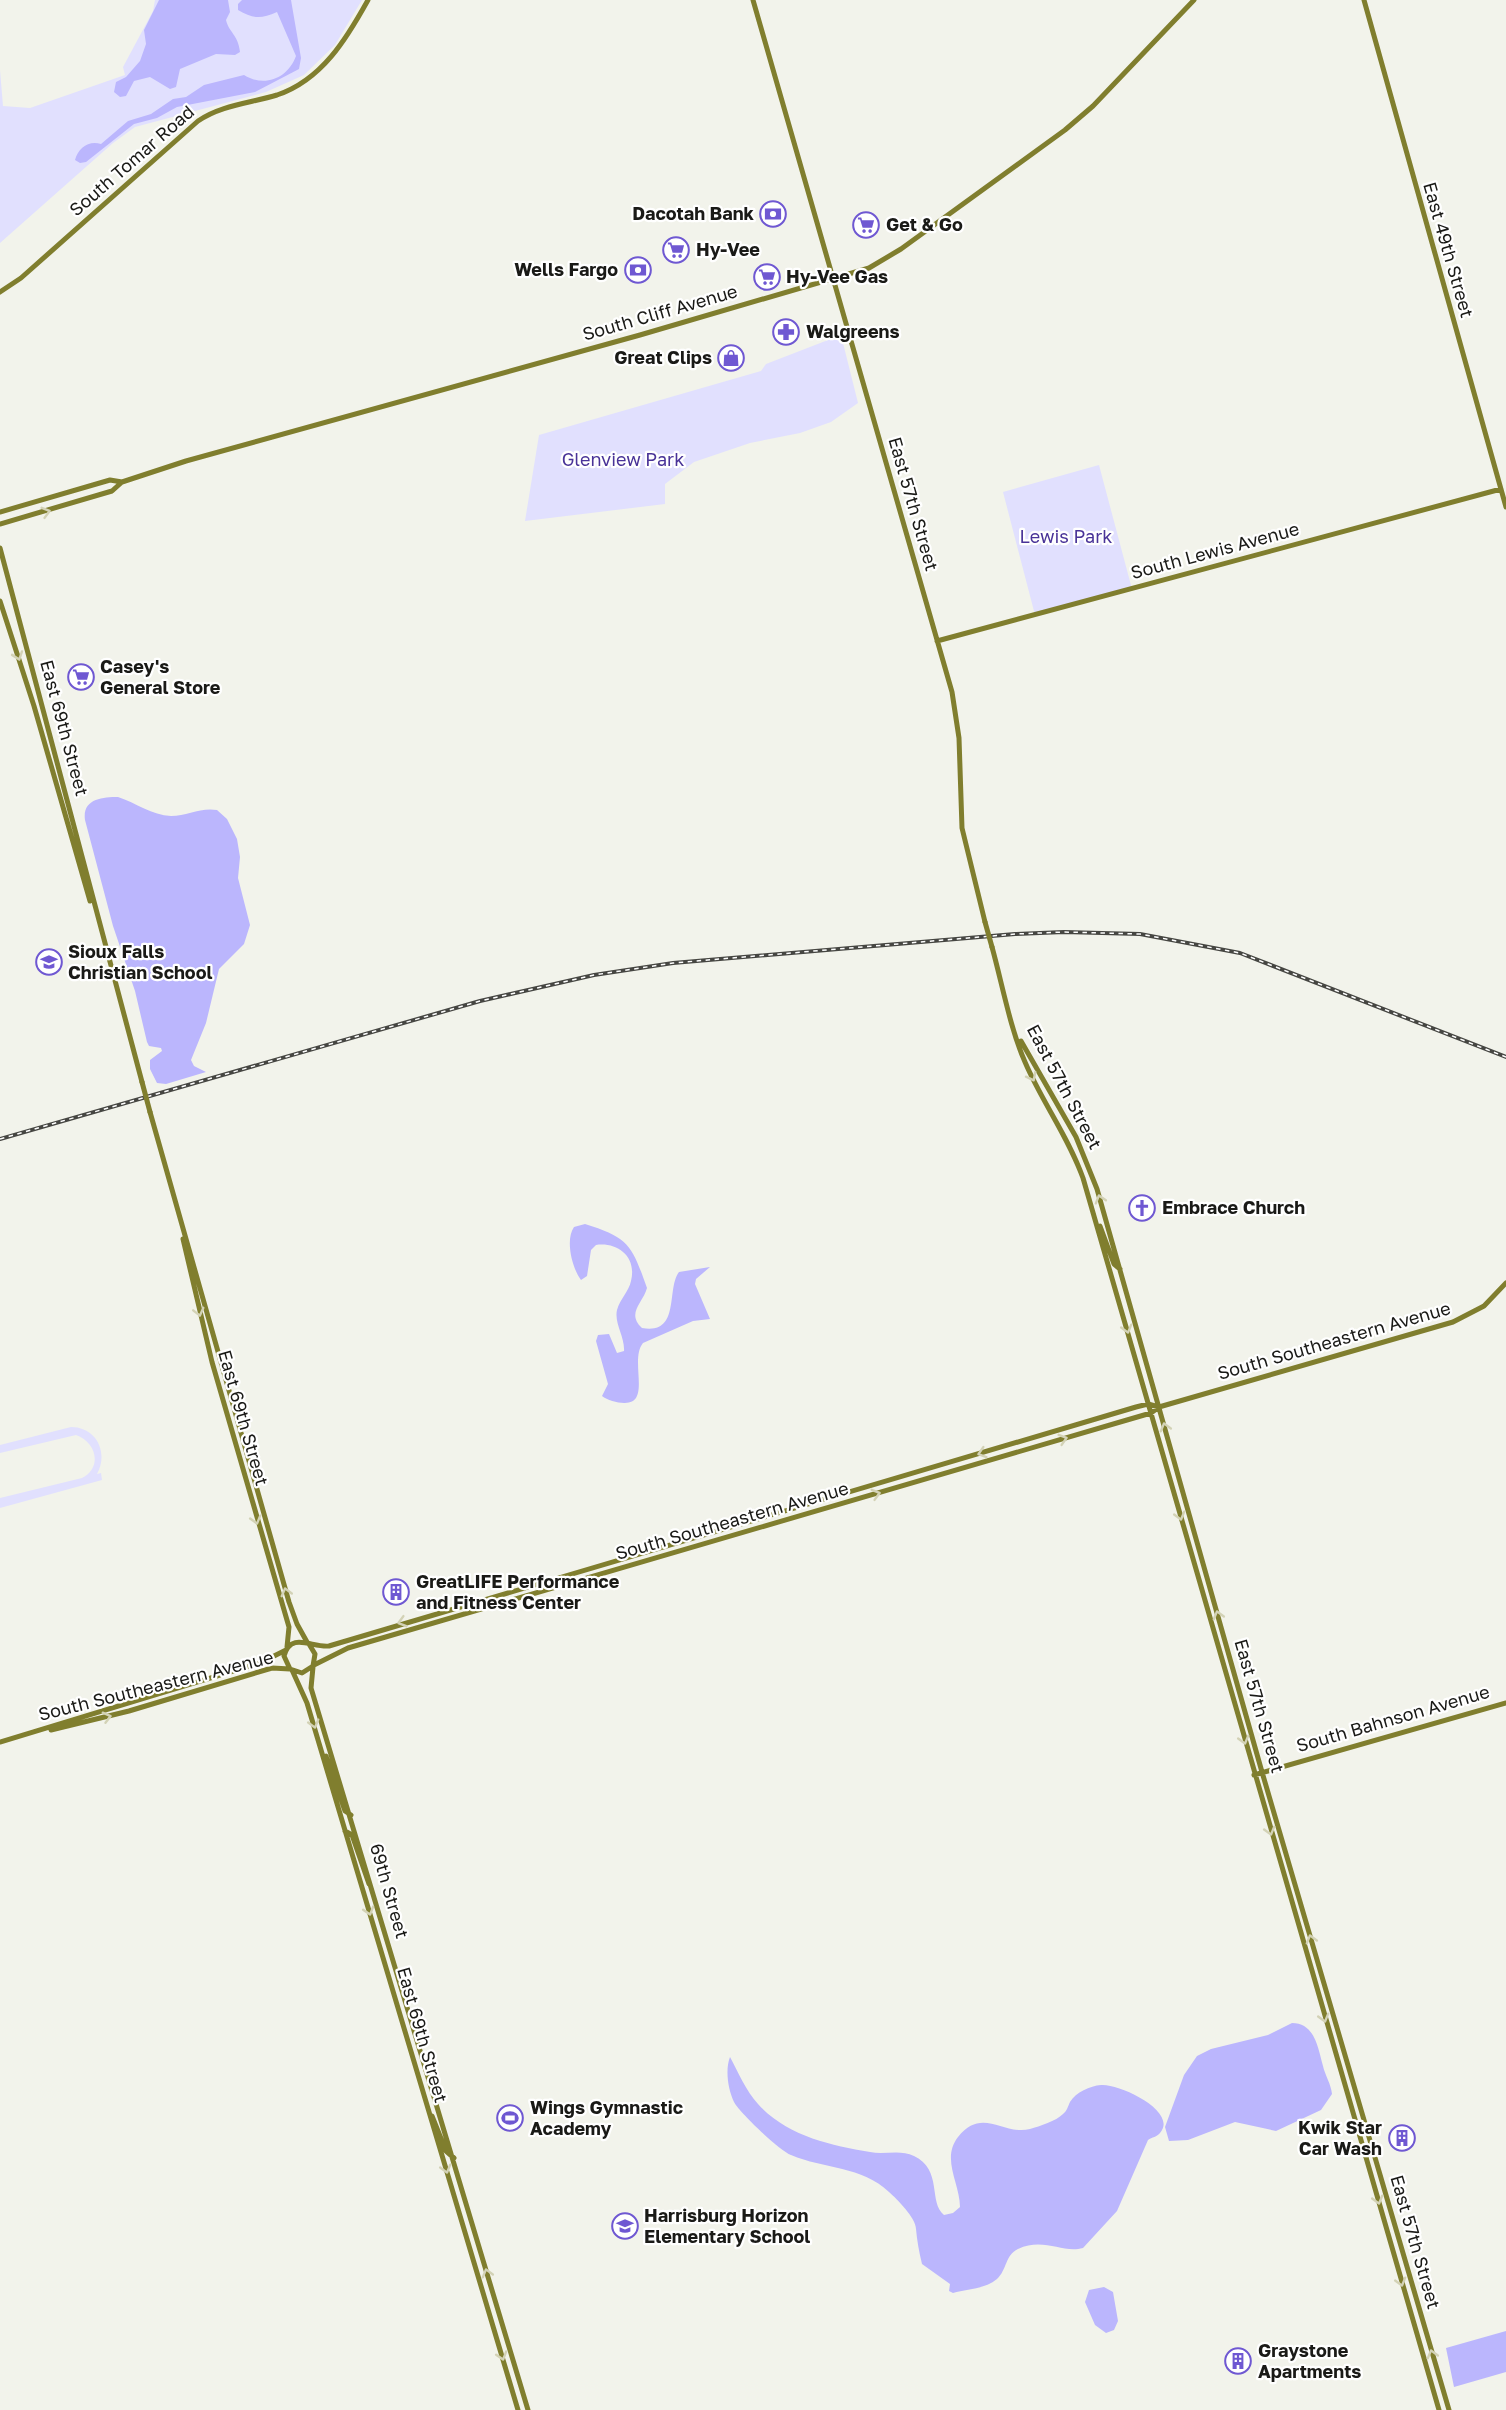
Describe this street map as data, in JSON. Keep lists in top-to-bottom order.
{
  "streets": {
    "main road": [
      "South Tomar Road",
      "East 49th Street",
      "South Cliff Avenue",
      "East 57th Street",
      "South Lewis Avenue",
      "East 69th Street",
      "South Southeastern Avenue",
      "South Bahnson Avenue",
      "69th Street"
    ]
  },
  "crossings": [
    ["East 49th Street", "South Lewis Avenue"],
    ["South Cliff Avenue", "East 57th Street"],
    ["East 57th Street", "South Lewis Avenue"],
    ["East 57th Street", "South Southeastern Avenue"],
    ["East 57th Street", "South Bahnson Avenue"],
    ["East 69th Street", "South Southeastern Avenue"],
    ["East 69th Street", "69th Street"],
    ["South Southeastern Avenue", "69th Street"]
  ],
  "parks": ["Glenview Park", "Lewis Park"],
  "places": {
    "bank": ["Dacotah Bank", "Wells Fargo"],
    "supermarket": [
      "Get & Go",
      "Hy-Vee",
      "Hy-Vee Gas",
      "Casey's General Store"
    ],
    "pharmacy": ["Walgreens"],
    "shop": ["Great Clips"],
    "school or university": ["Sioux Falls Christian School", "Harrisburg Horizon Elementary School"],
    "church": ["Embrace Church"],
    "building": ["GreatLIFE Performance and Fitness Center", "Kwik Star Car Wash", "Graystone Apartments"],
    "sports": ["Wings Gymnastic Academy"]
  }
}
